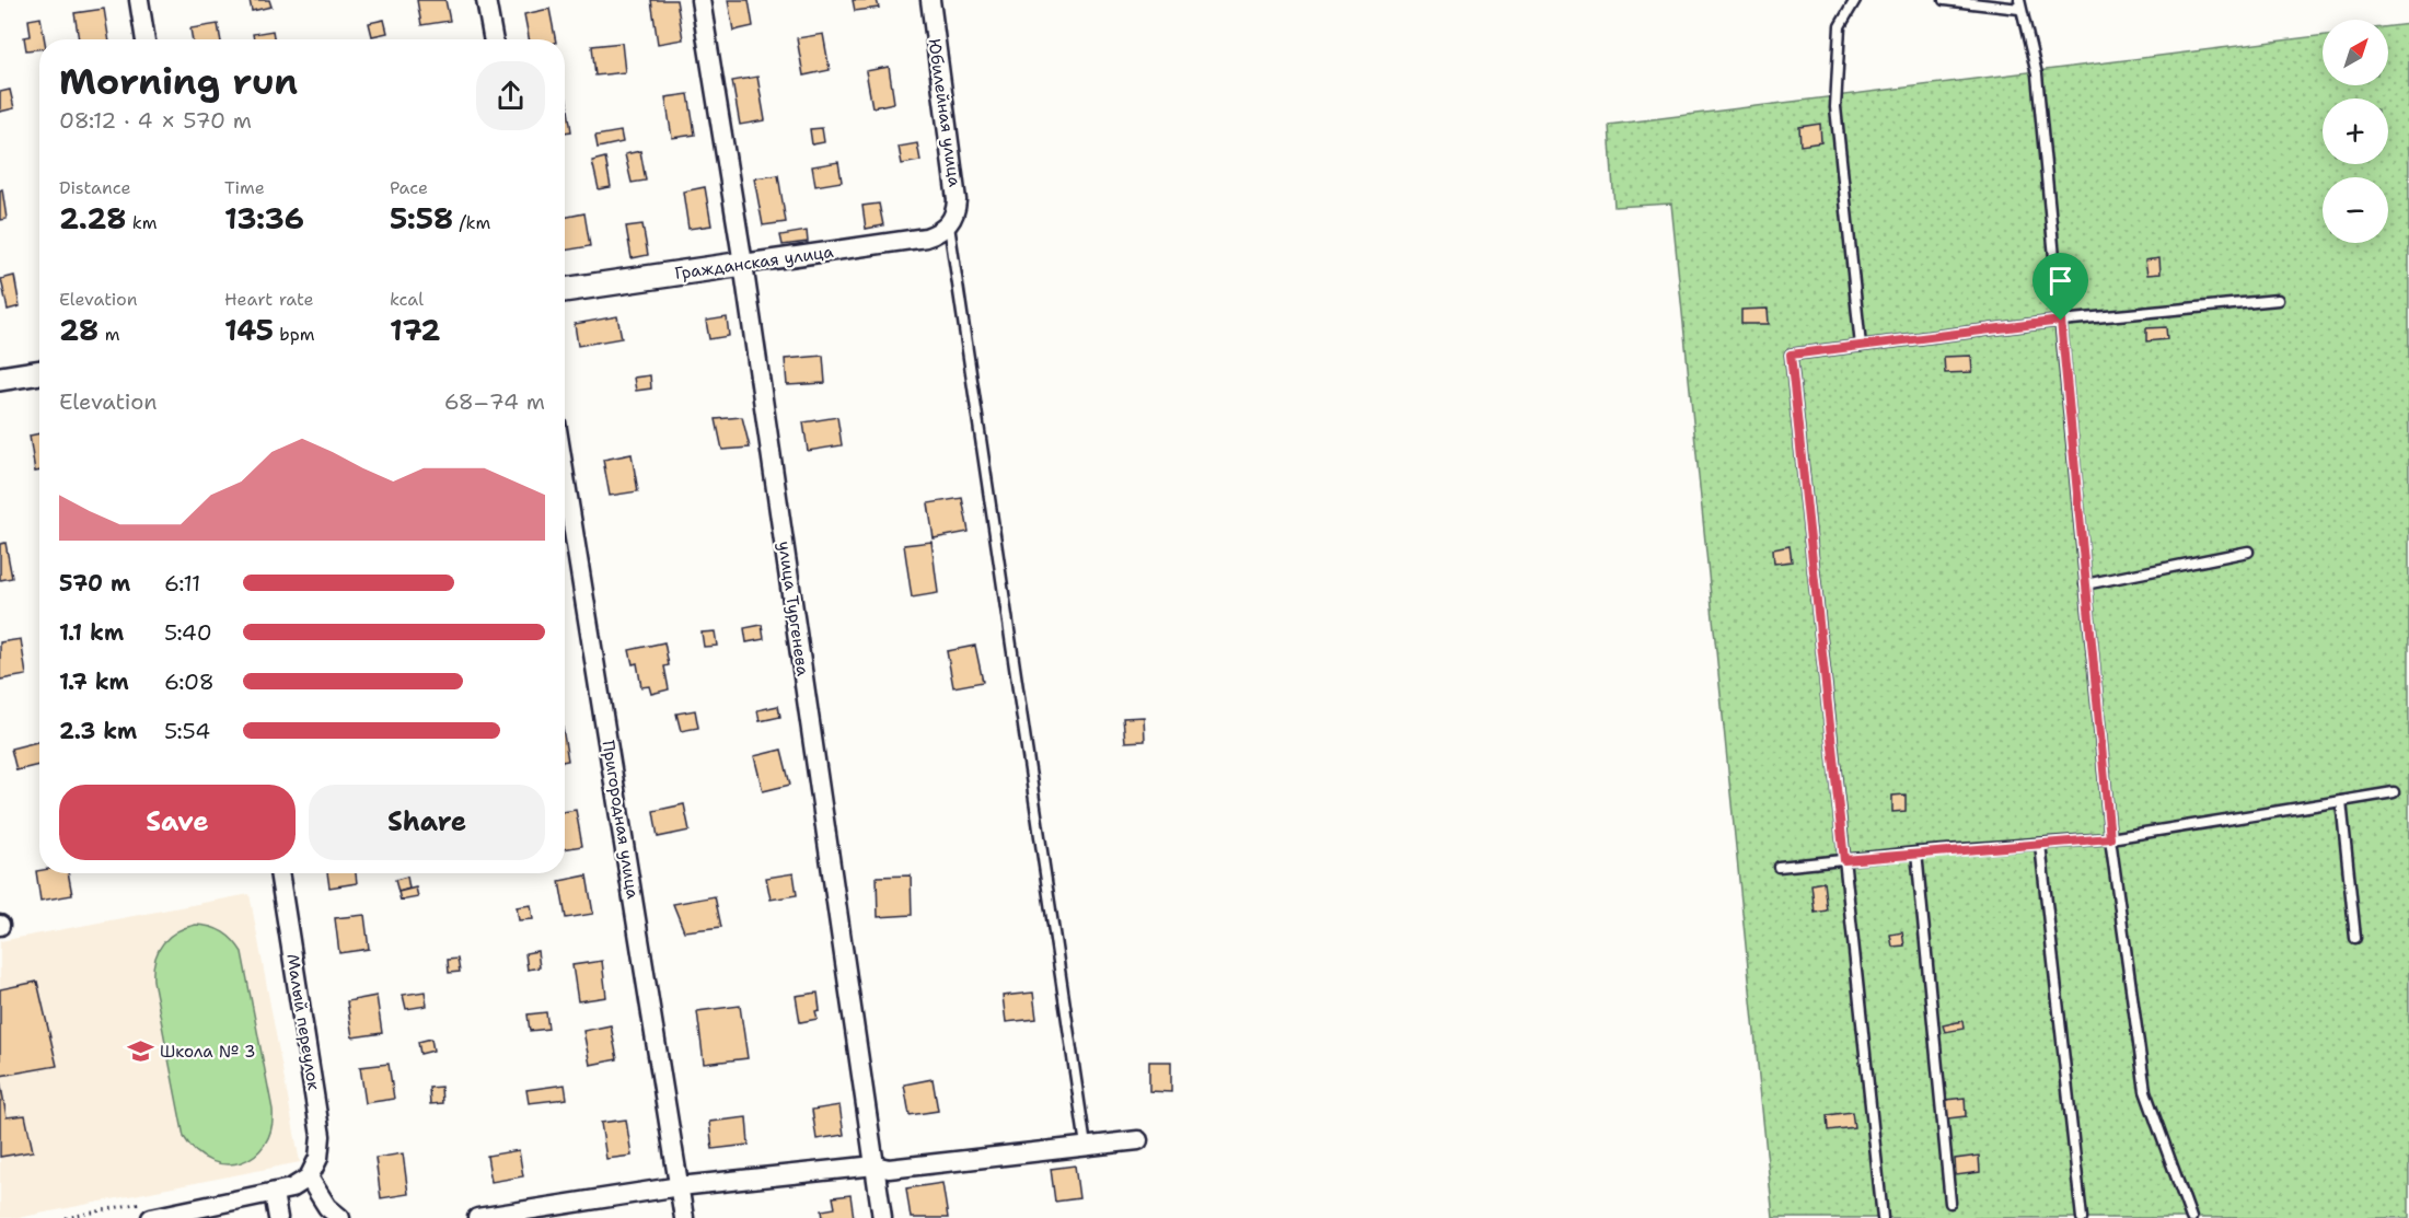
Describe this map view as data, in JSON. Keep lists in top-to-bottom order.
{
  "streets": {
    "street": [
      "Юбилейная улица",
      "Гражданская улица",
      "улица Тургенева",
      "Пригородная улица",
      "Малый переулок"
    ]
  },
  "crossings": [
    ["Юбилейная улица", "Гражданская улица"],
    ["Гражданская улица", "улица Тургенева"]
  ],
  "places": {
    "school or university": ["Школа № 3"]
  },
  "north": "top right",
  "page": {
    "map_buttons": ["+", "−"],
    "heading": ["Morning run", "08:12 · 4 × 570 m"],
    "stats": [
      ["Distance", "2.28 km"],
      ["Time", "13:36"],
      ["Pace", "5:58 /km"],
      ["Elevation", "28 m"],
      ["Heart rate", "145 bpm"],
      ["kcal", "172"]
    ],
    "chart": ["Elevation", "68–74 m"],
    "list": [
      {
        "name": "570 m",
        "note": "6:11"
      },
      {
        "name": "1.1 km",
        "note": "5:40"
      },
      {
        "name": "1.7 km",
        "note": "6:08"
      },
      {
        "name": "2.3 km",
        "note": "5:54"
      }
    ],
    "buttons": ["Save", "Share"]
  }
}
